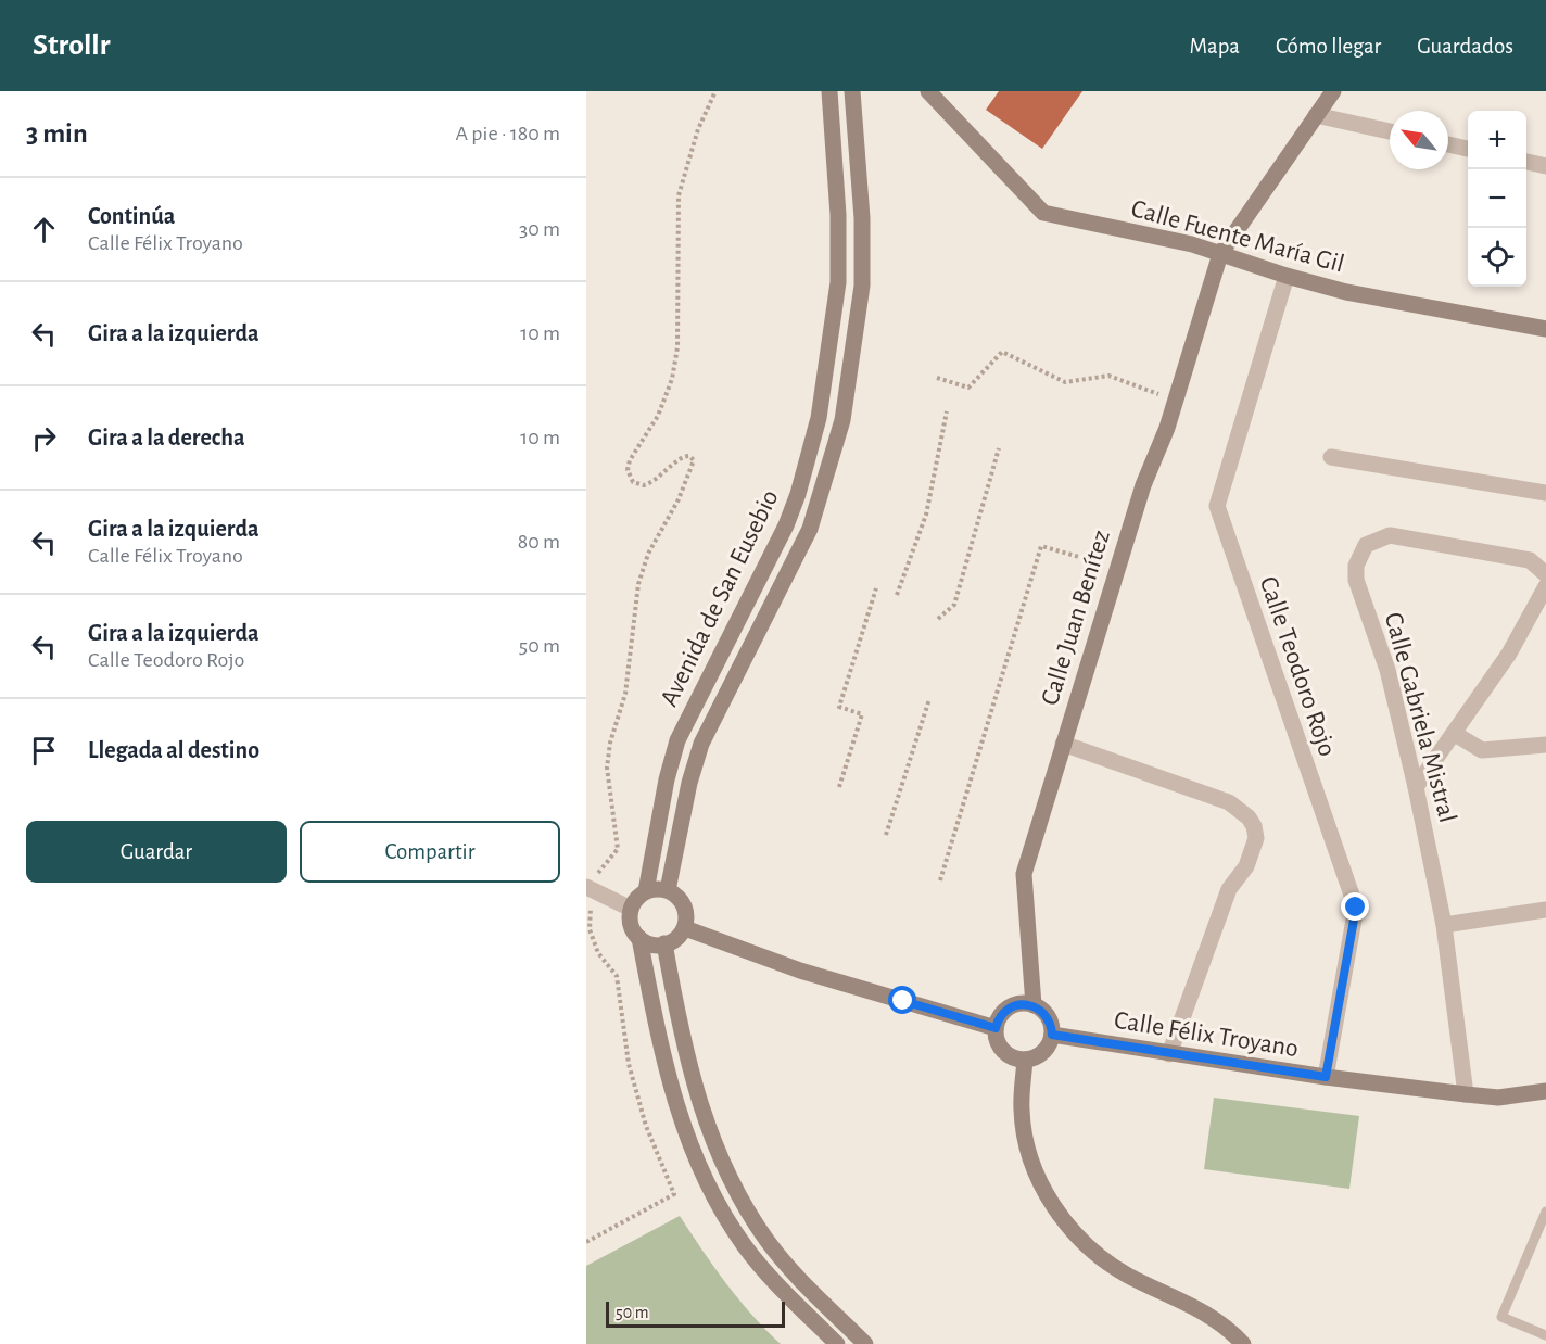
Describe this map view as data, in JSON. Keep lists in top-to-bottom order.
{
  "streets": {
    "street": [
      "Calle Fuente María Gil",
      "Avenida de San Eusebio",
      "Calle Juan Benítez",
      "Calle Teodoro Rojo",
      "Calle Gabriela Mistral",
      "Calle Félix Troyano"
    ]
  },
  "crossings": [
    ["Calle Fuente María Gil", "Calle Juan Benítez"],
    ["Calle Fuente María Gil", "Calle Teodoro Rojo"],
    ["Calle Juan Benítez", "Calle Félix Troyano"],
    ["Calle Teodoro Rojo", "Calle Félix Troyano"],
    ["Calle Gabriela Mistral", "Calle Félix Troyano"]
  ],
  "scale_bar": "50 m",
  "north": "top left",
  "page": {
    "header": "Strollr",
    "nav": ["Mapa", "Cómo llegar", "Guardados"],
    "heading": ["3 min", "A pie · 180 m"],
    "map_buttons": ["+", "−"],
    "list": [
      ["Continúa", "Calle Félix Troyano", "30 m"],
      ["Gira a la izquierda", "10 m"],
      ["Gira a la derecha", "10 m"],
      ["Gira a la izquierda", "Calle Félix Troyano", "80 m"],
      ["Gira a la izquierda", "Calle Teodoro Rojo", "50 m"],
      "Llegada al destino"
    ],
    "buttons": ["Guardar", "Compartir"],
    "scale": "50 m"
  }
}
